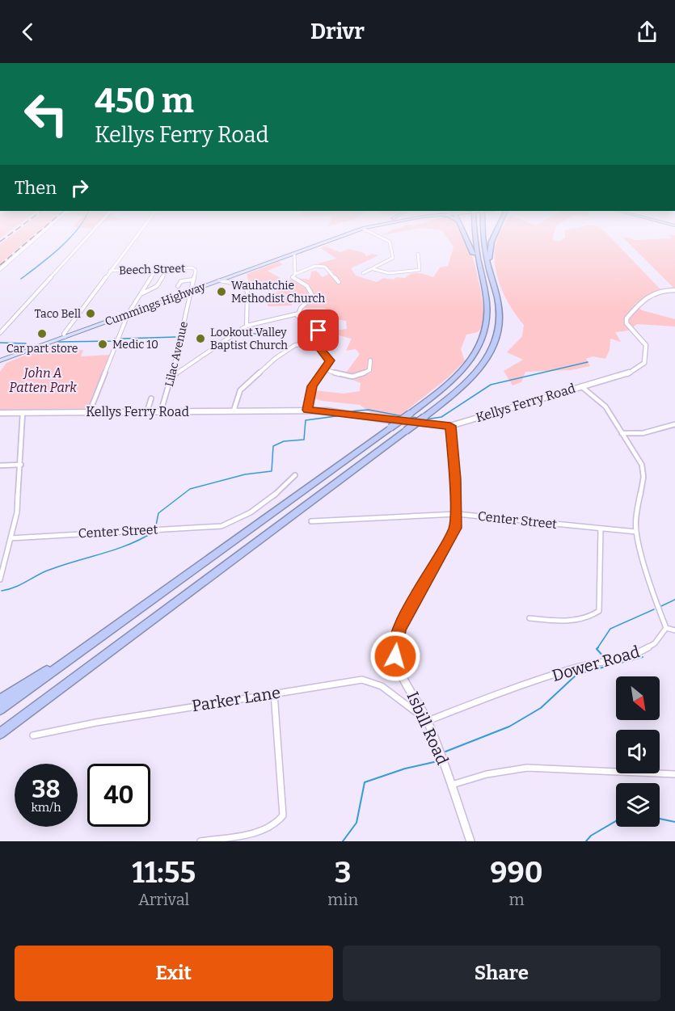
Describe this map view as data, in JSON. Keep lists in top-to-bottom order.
{
  "streets": {
    "main road": ["Cummings Highway"],
    "street": [
      "Beech Street",
      "Lilac Avenue",
      "Kellys Ferry Road",
      "Center Street",
      "Dower Road",
      "Parker Lane",
      "Isbill Road"
    ]
  },
  "crossings": [
    ["Beech Street", "Lilac Avenue"],
    ["Cummings Highway", "Lilac Avenue"],
    ["Lilac Avenue", "Kellys Ferry Road"],
    ["Kellys Ferry Road", "Isbill Road"],
    ["Center Street", "Isbill Road"],
    ["Dower Road", "Parker Lane"],
    ["Dower Road", "Isbill Road"],
    ["Parker Lane", "Isbill Road"]
  ],
  "parks": ["John A Patten Park"],
  "places": [
    "Wauhatchie Methodist Church",
    "Taco Bell",
    "Car part store",
    "Lookout Valley Baptist Church",
    "Medic 10"
  ],
  "north": "bottom right",
  "page": {
    "header": "Drivr",
    "turn": ["450 m", "Kellys Ferry Road"],
    "then": "Then",
    "speed": "38 km/h",
    "limit": "40",
    "eta": [
      "11:55",
      "Arrival",
      "3",
      "min",
      "990",
      "m"
    ],
    "buttons": ["Exit", "Share"]
  }
}
